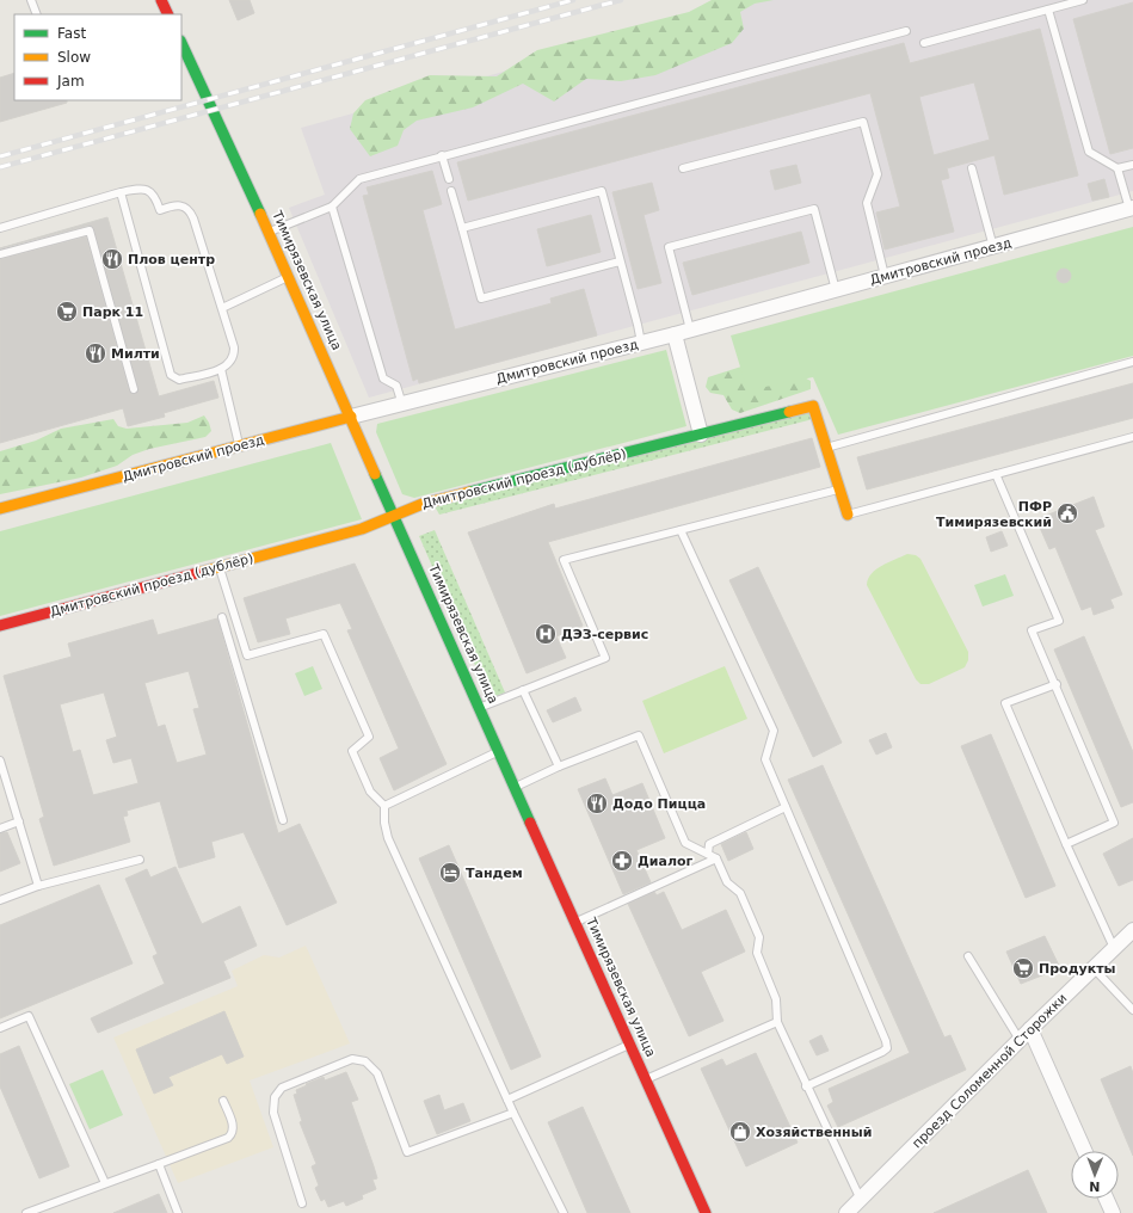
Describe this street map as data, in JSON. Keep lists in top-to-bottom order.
{
  "streets": {
    "main road": ["Дмитровский проезд", "Тимирязевская улица", "Дмитровский проезд (дублёр)"],
    "street": ["проезд Соломенной Сторожки"]
  },
  "crossings": [
    ["Дмитровский проезд", "Тимирязевская улица"],
    ["Тимирязевская улица", "Дмитровский проезд (дублёр)"]
  ],
  "places": {
    "restaurant": ["Плов центр", "Милти", "Додо Пицца"],
    "supermarket": ["Парк 11", "Продукты"],
    "public building": ["ПФР Тимирязевский"],
    "hospital": ["ДЭЗ-сервис"],
    "pharmacy": ["Диалог"],
    "hotel": ["Тандем"],
    "shop": ["Хозяйственный"]
  },
  "legend": ["Fast", "Slow", "Jam"],
  "north": "bottom"
}
